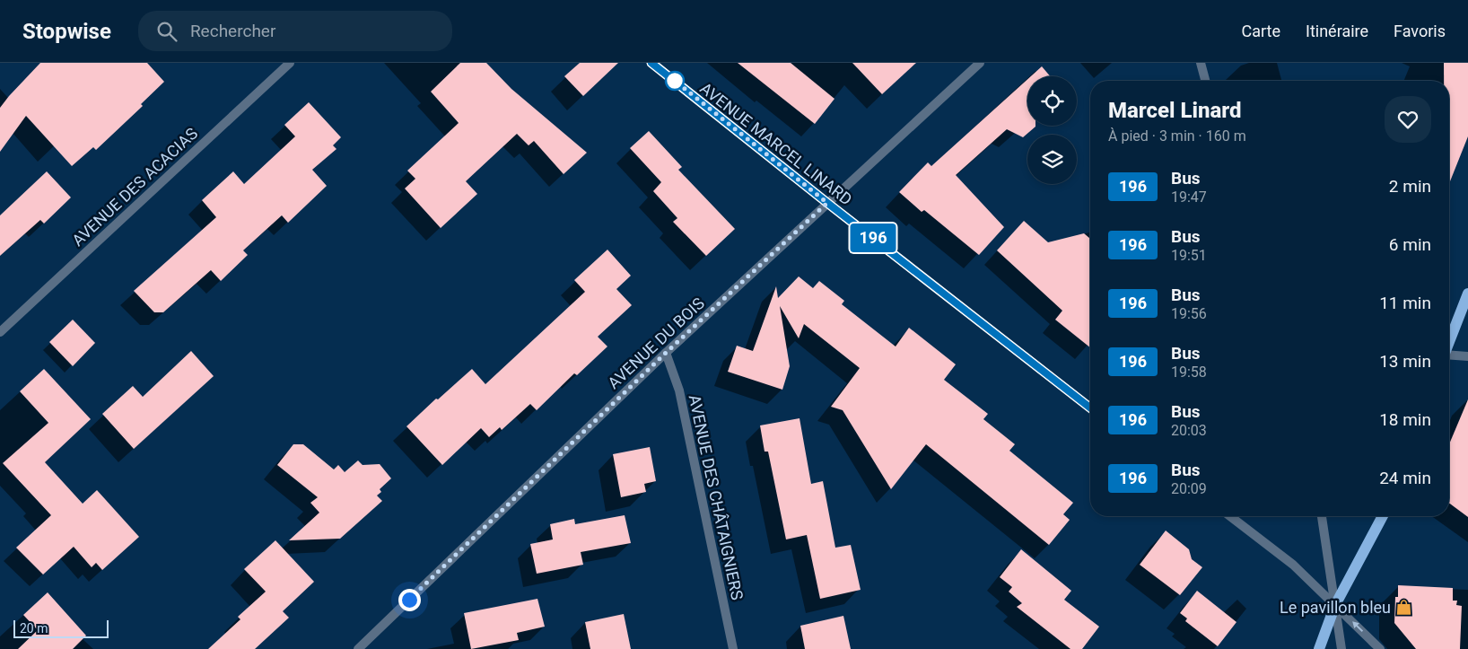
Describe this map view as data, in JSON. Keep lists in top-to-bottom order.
{
  "streets": {
    "street": [
      "AVENUE MARCEL LINARD",
      "AVENUE DES ACACIAS",
      "AVENUE DU BOIS",
      "AVENUE DES CHÂTAIGNIERS"
    ]
  },
  "crossings": [
    ["AVENUE MARCEL LINARD", "AVENUE DU BOIS"],
    ["AVENUE DU BOIS", "AVENUE DES CHÂTAIGNIERS"]
  ],
  "places": {
    "shop": ["Le pavillon bleu"]
  },
  "lines": ["bus line 196"],
  "scale_bar": "20 m",
  "page": {
    "header": "Stopwise",
    "search": "Rechercher",
    "nav": ["Carte", "Itinéraire", "Favoris"],
    "on_map": "196",
    "heading": ["Marcel Linard", "À pied · 3 min · 160 m"],
    "list": [
      {
        "mark": "196",
        "name": "Bus",
        "note": "19:47",
        "value": "2 min"
      },
      {
        "mark": "196",
        "name": "Bus",
        "note": "19:51",
        "value": "6 min"
      },
      {
        "mark": "196",
        "name": "Bus",
        "note": "19:56",
        "value": "11 min"
      },
      {
        "mark": "196",
        "name": "Bus",
        "note": "19:58",
        "value": "13 min"
      },
      {
        "mark": "196",
        "name": "Bus",
        "note": "20:03",
        "value": "18 min"
      },
      {
        "mark": "196",
        "name": "Bus",
        "note": "20:09",
        "value": "24 min"
      }
    ],
    "scale": "20 m"
  }
}
